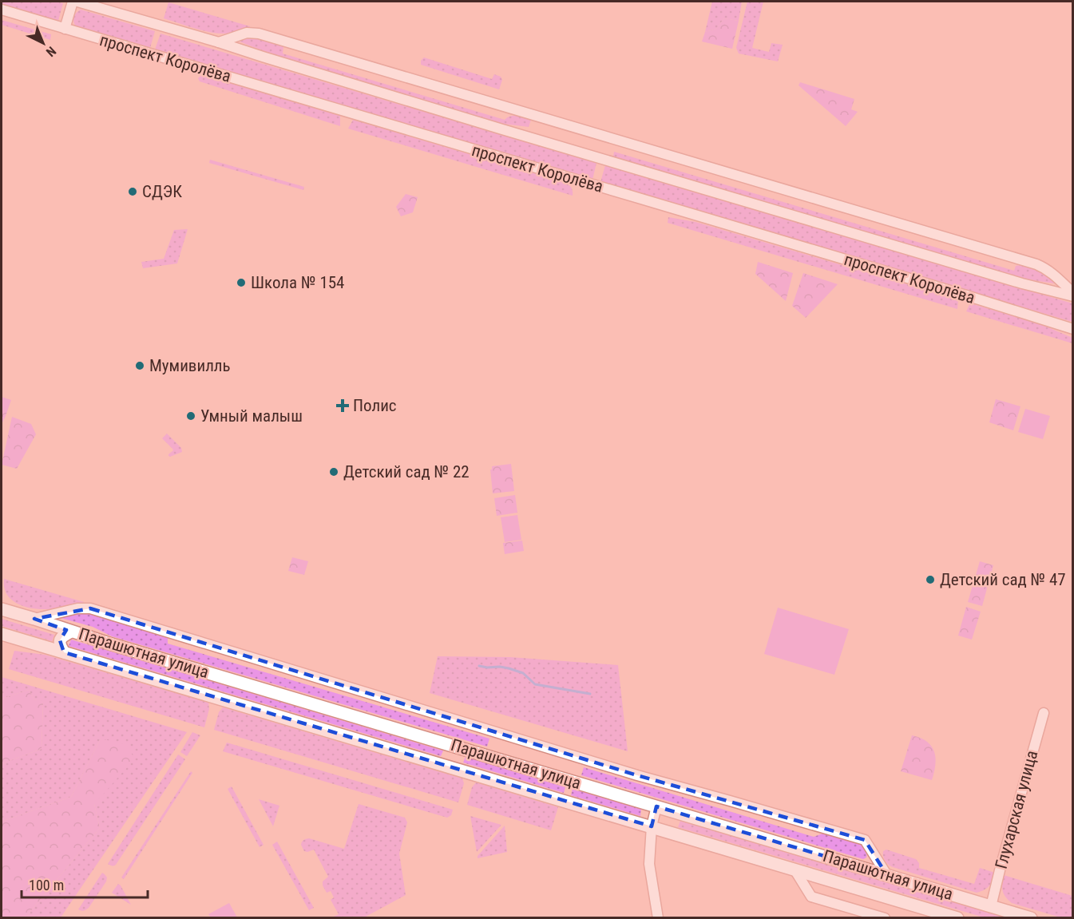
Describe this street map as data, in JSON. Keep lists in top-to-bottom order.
{
  "streets": {
    "main road": ["Парашютная улица"],
    "street": ["проспект Королёва", "Глухарская улица"]
  },
  "crossings": [
    ["Парашютная улица", "Глухарская улица"]
  ],
  "places": {
    "other": [
      "СДЭК",
      "Школа № 154",
      "Мумивилль",
      "Умный малыш",
      "Детский сад № 22",
      "Детский сад № 47"
    ],
    "health": ["Полис"]
  },
  "scale_bar": "100 m",
  "north": "bottom right"
}
